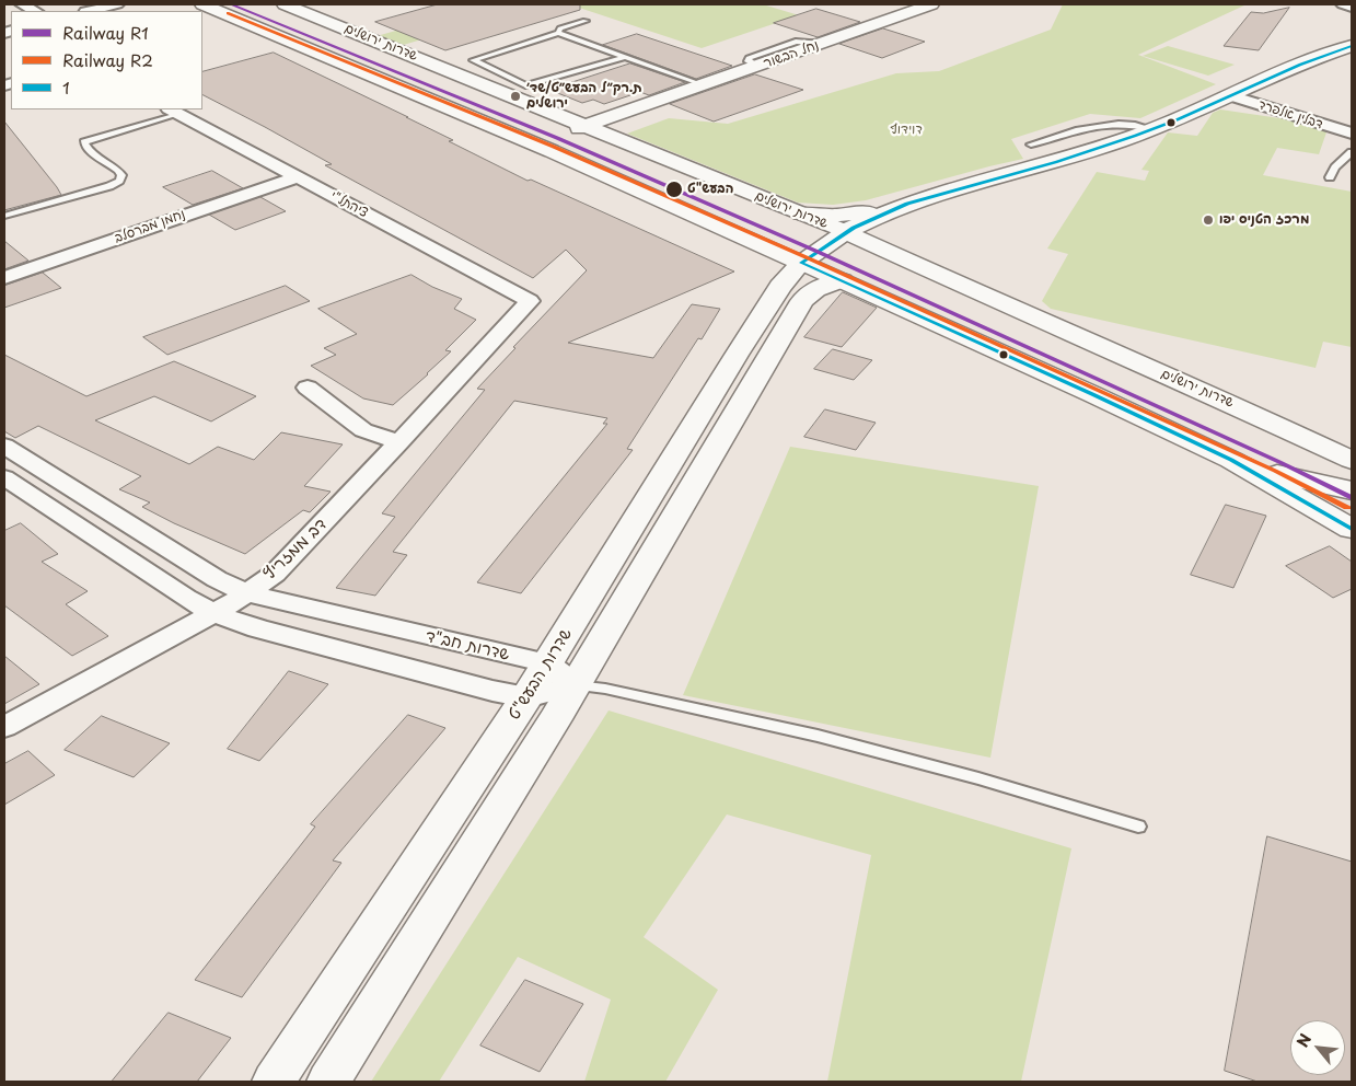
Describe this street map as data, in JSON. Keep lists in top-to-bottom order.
{
  "streets": {
    "street": [
      "שדרות ירושלים",
      "נחל הבשור",
      "דבלין אלפרד",
      "ציהתל\"י",
      "נחמן מברסלב",
      "דב ממזריץ",
      "שדרות חב\"ד",
      "שדרות הבעש\"ט"
    ]
  },
  "crossings": [
    ["שדרות ירושלים", "נחל הבשור"],
    ["שדרות ירושלים", "שדרות הבעש\"ט"],
    ["ציהתל\"י", "נחמן מברסלב"],
    ["ציהתל\"י", "דב ממזריץ"],
    ["דב ממזריץ", "שדרות חב\"ד"],
    ["שדרות חב\"ד", "שדרות הבעש\"ט"]
  ],
  "parks": ["דוידוף"],
  "places": ["ת.רק״ל הבעש״ט/שד׳ ירושלים", "הבעש\"ט", "מרכז הטניס יפו"],
  "lines": ["rail line R1", "rail line R2", "transit line 1"],
  "legend": ["Railway R1", "Railway R2", "1"],
  "north": "top left"
}
